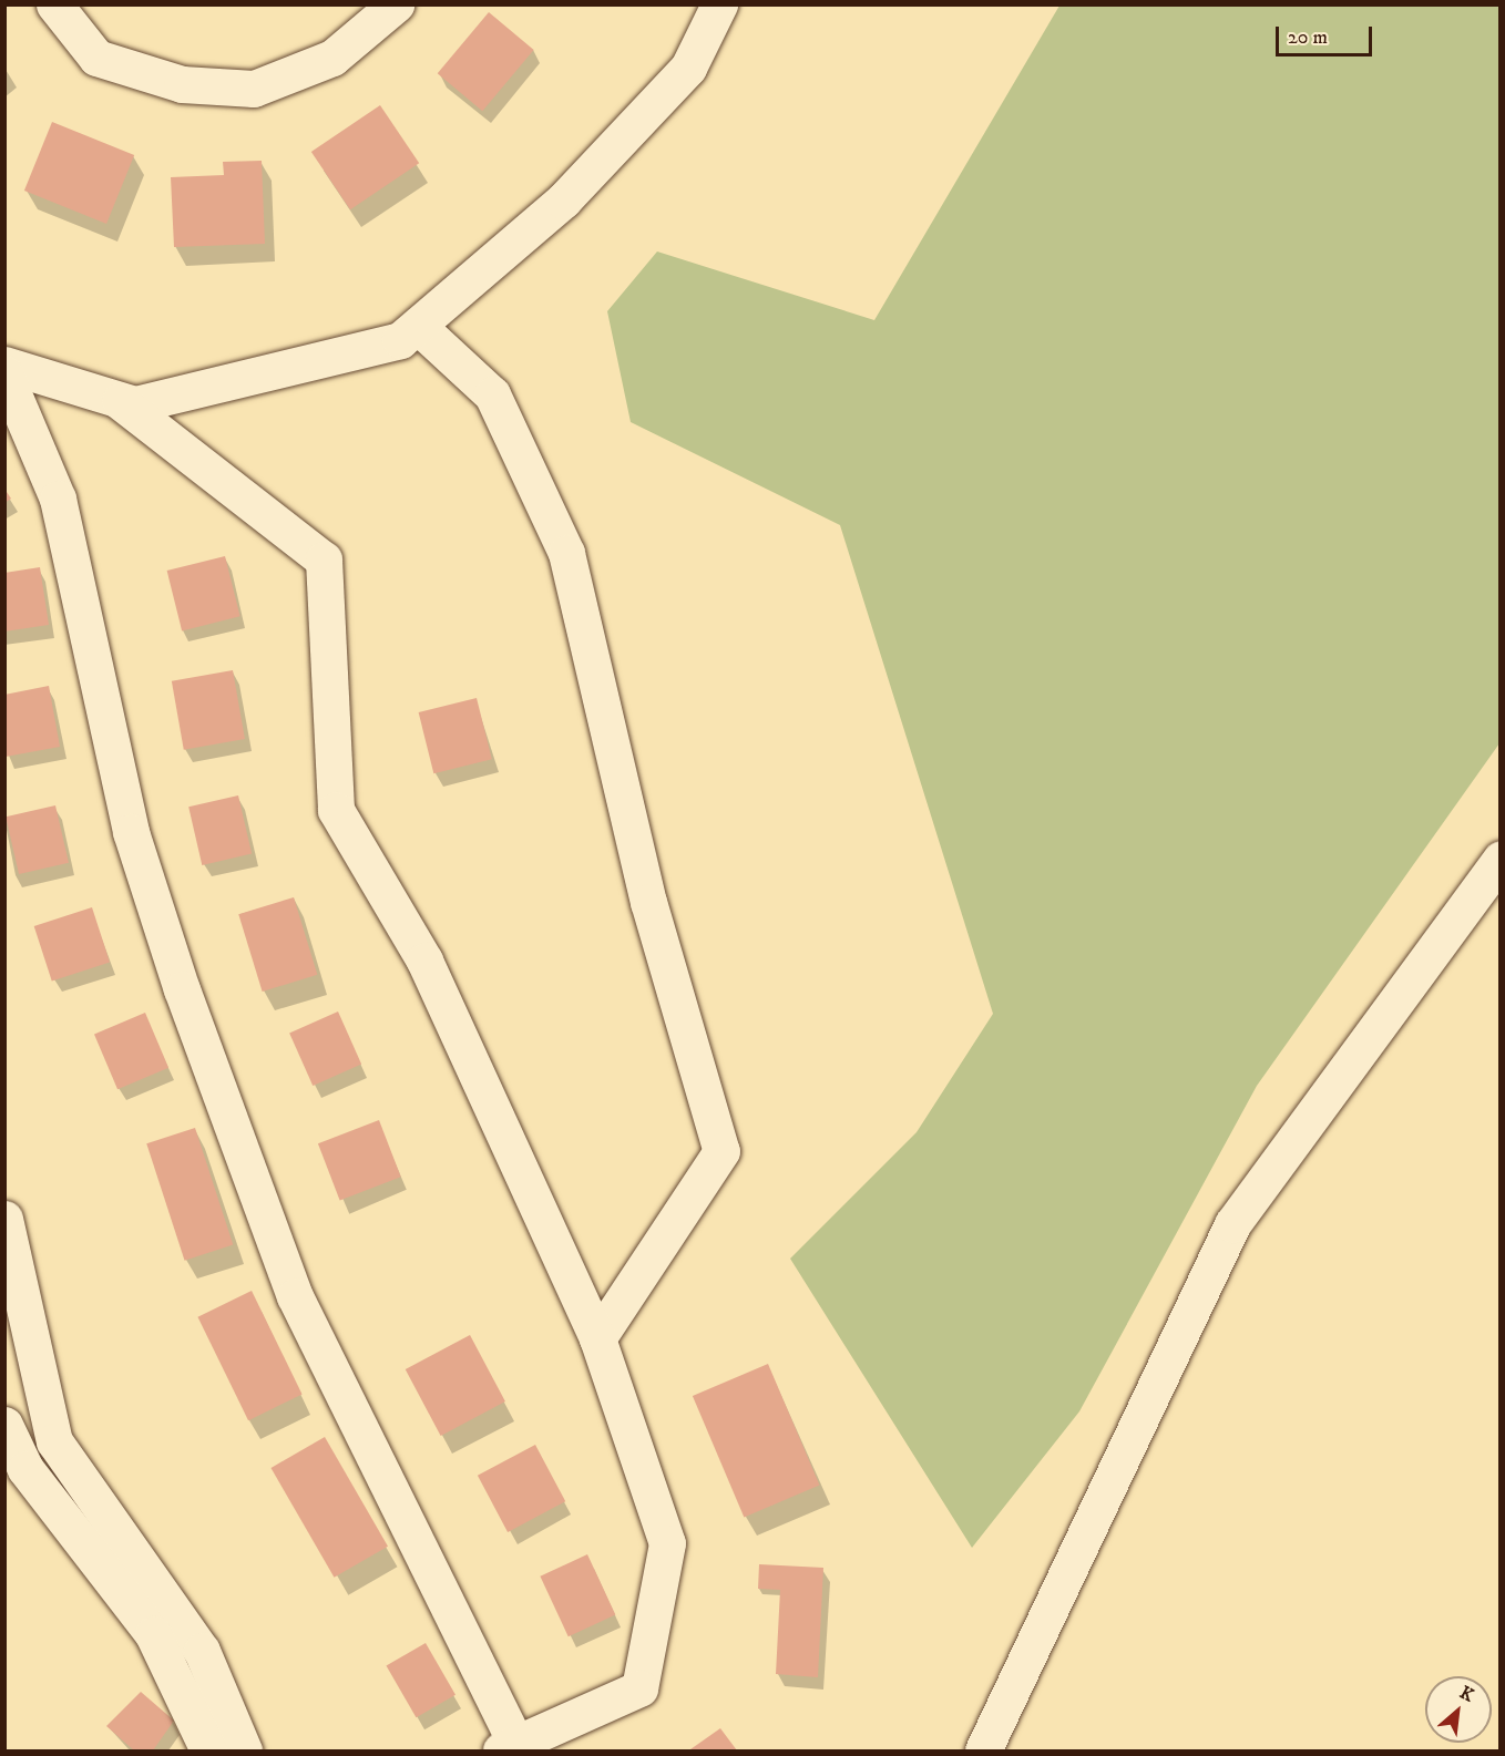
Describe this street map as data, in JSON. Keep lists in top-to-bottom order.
{
  "scale_bar": "20 m",
  "north": "top right"
}
